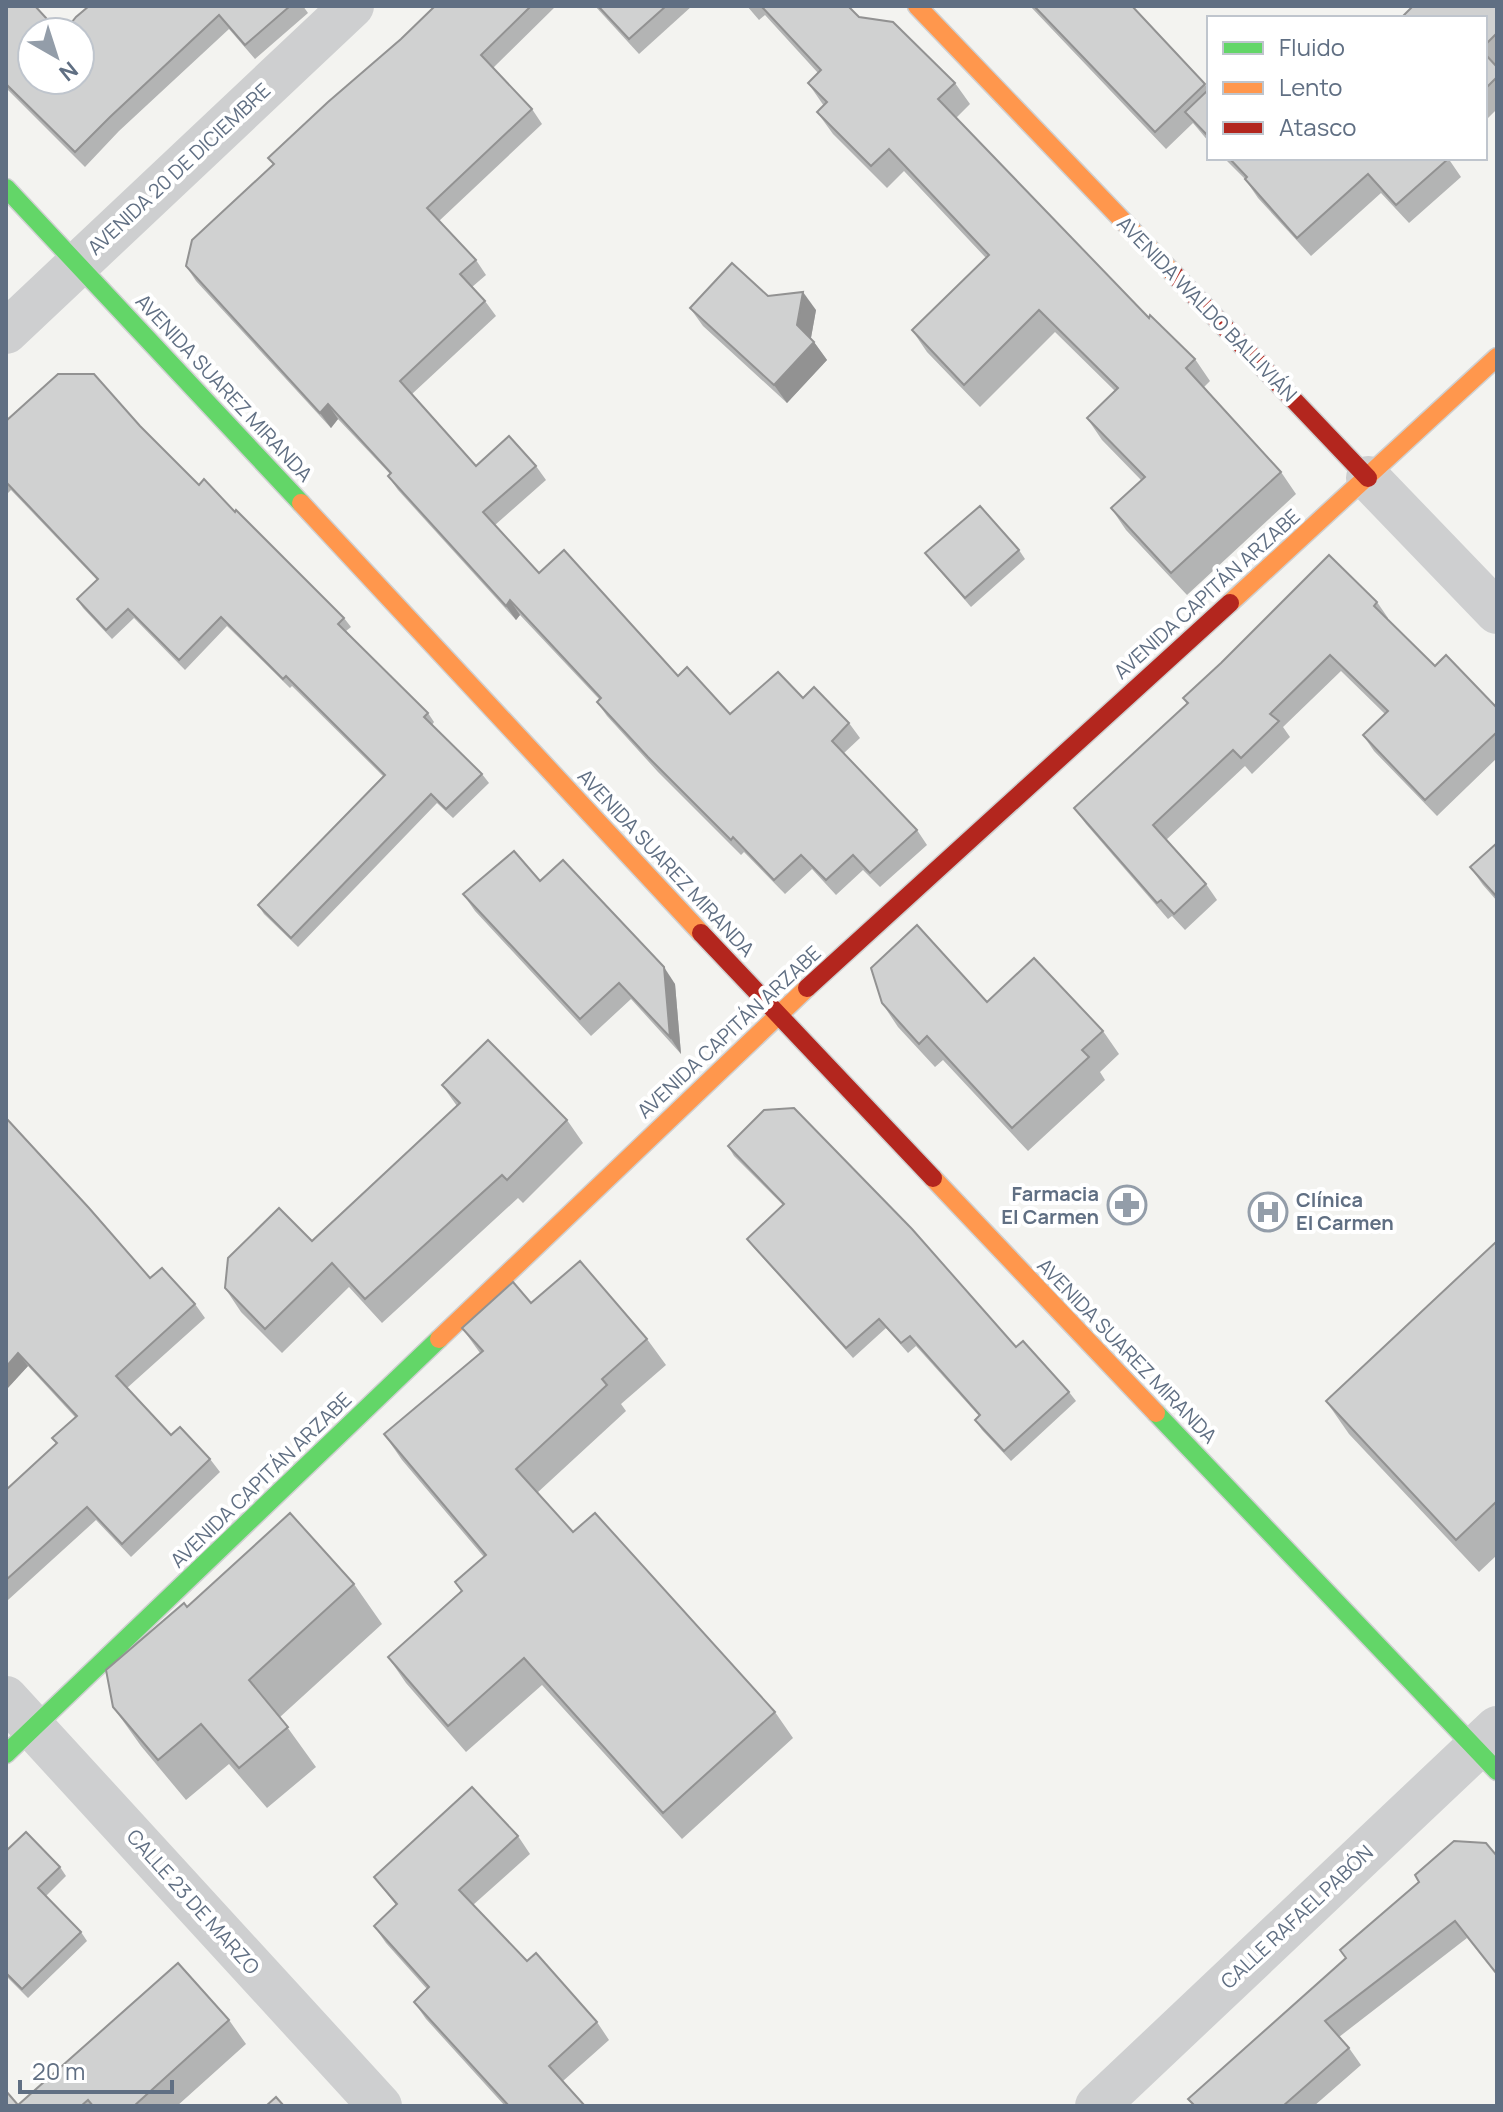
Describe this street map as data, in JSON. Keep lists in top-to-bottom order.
{
  "streets": {
    "main road": ["AVENIDA WALDO BALLIVIÁN", "AVENIDA SUAREZ MIRANDA", "AVENIDA CAPITÁN ARZABE"],
    "street": ["AVENIDA 20 DE DICIEMBRE", "CALLE 23 DE MARZO", "CALLE RAFAEL PABÓN"]
  },
  "crossings": [
    ["AVENIDA 20 DE DICIEMBRE", "AVENIDA SUAREZ MIRANDA"],
    ["AVENIDA WALDO BALLIVIÁN", "AVENIDA CAPITÁN ARZABE"],
    ["AVENIDA SUAREZ MIRANDA", "AVENIDA CAPITÁN ARZABE"],
    ["AVENIDA SUAREZ MIRANDA", "CALLE RAFAEL PABÓN"],
    ["AVENIDA CAPITÁN ARZABE", "CALLE 23 DE MARZO"]
  ],
  "places": {
    "pharmacy": ["Farmacia El Carmen"],
    "hospital": ["Clínica El Carmen"]
  },
  "legend": ["Fluido", "Lento", "Atasco"],
  "scale_bar": "20 m",
  "north": "bottom right"
}
